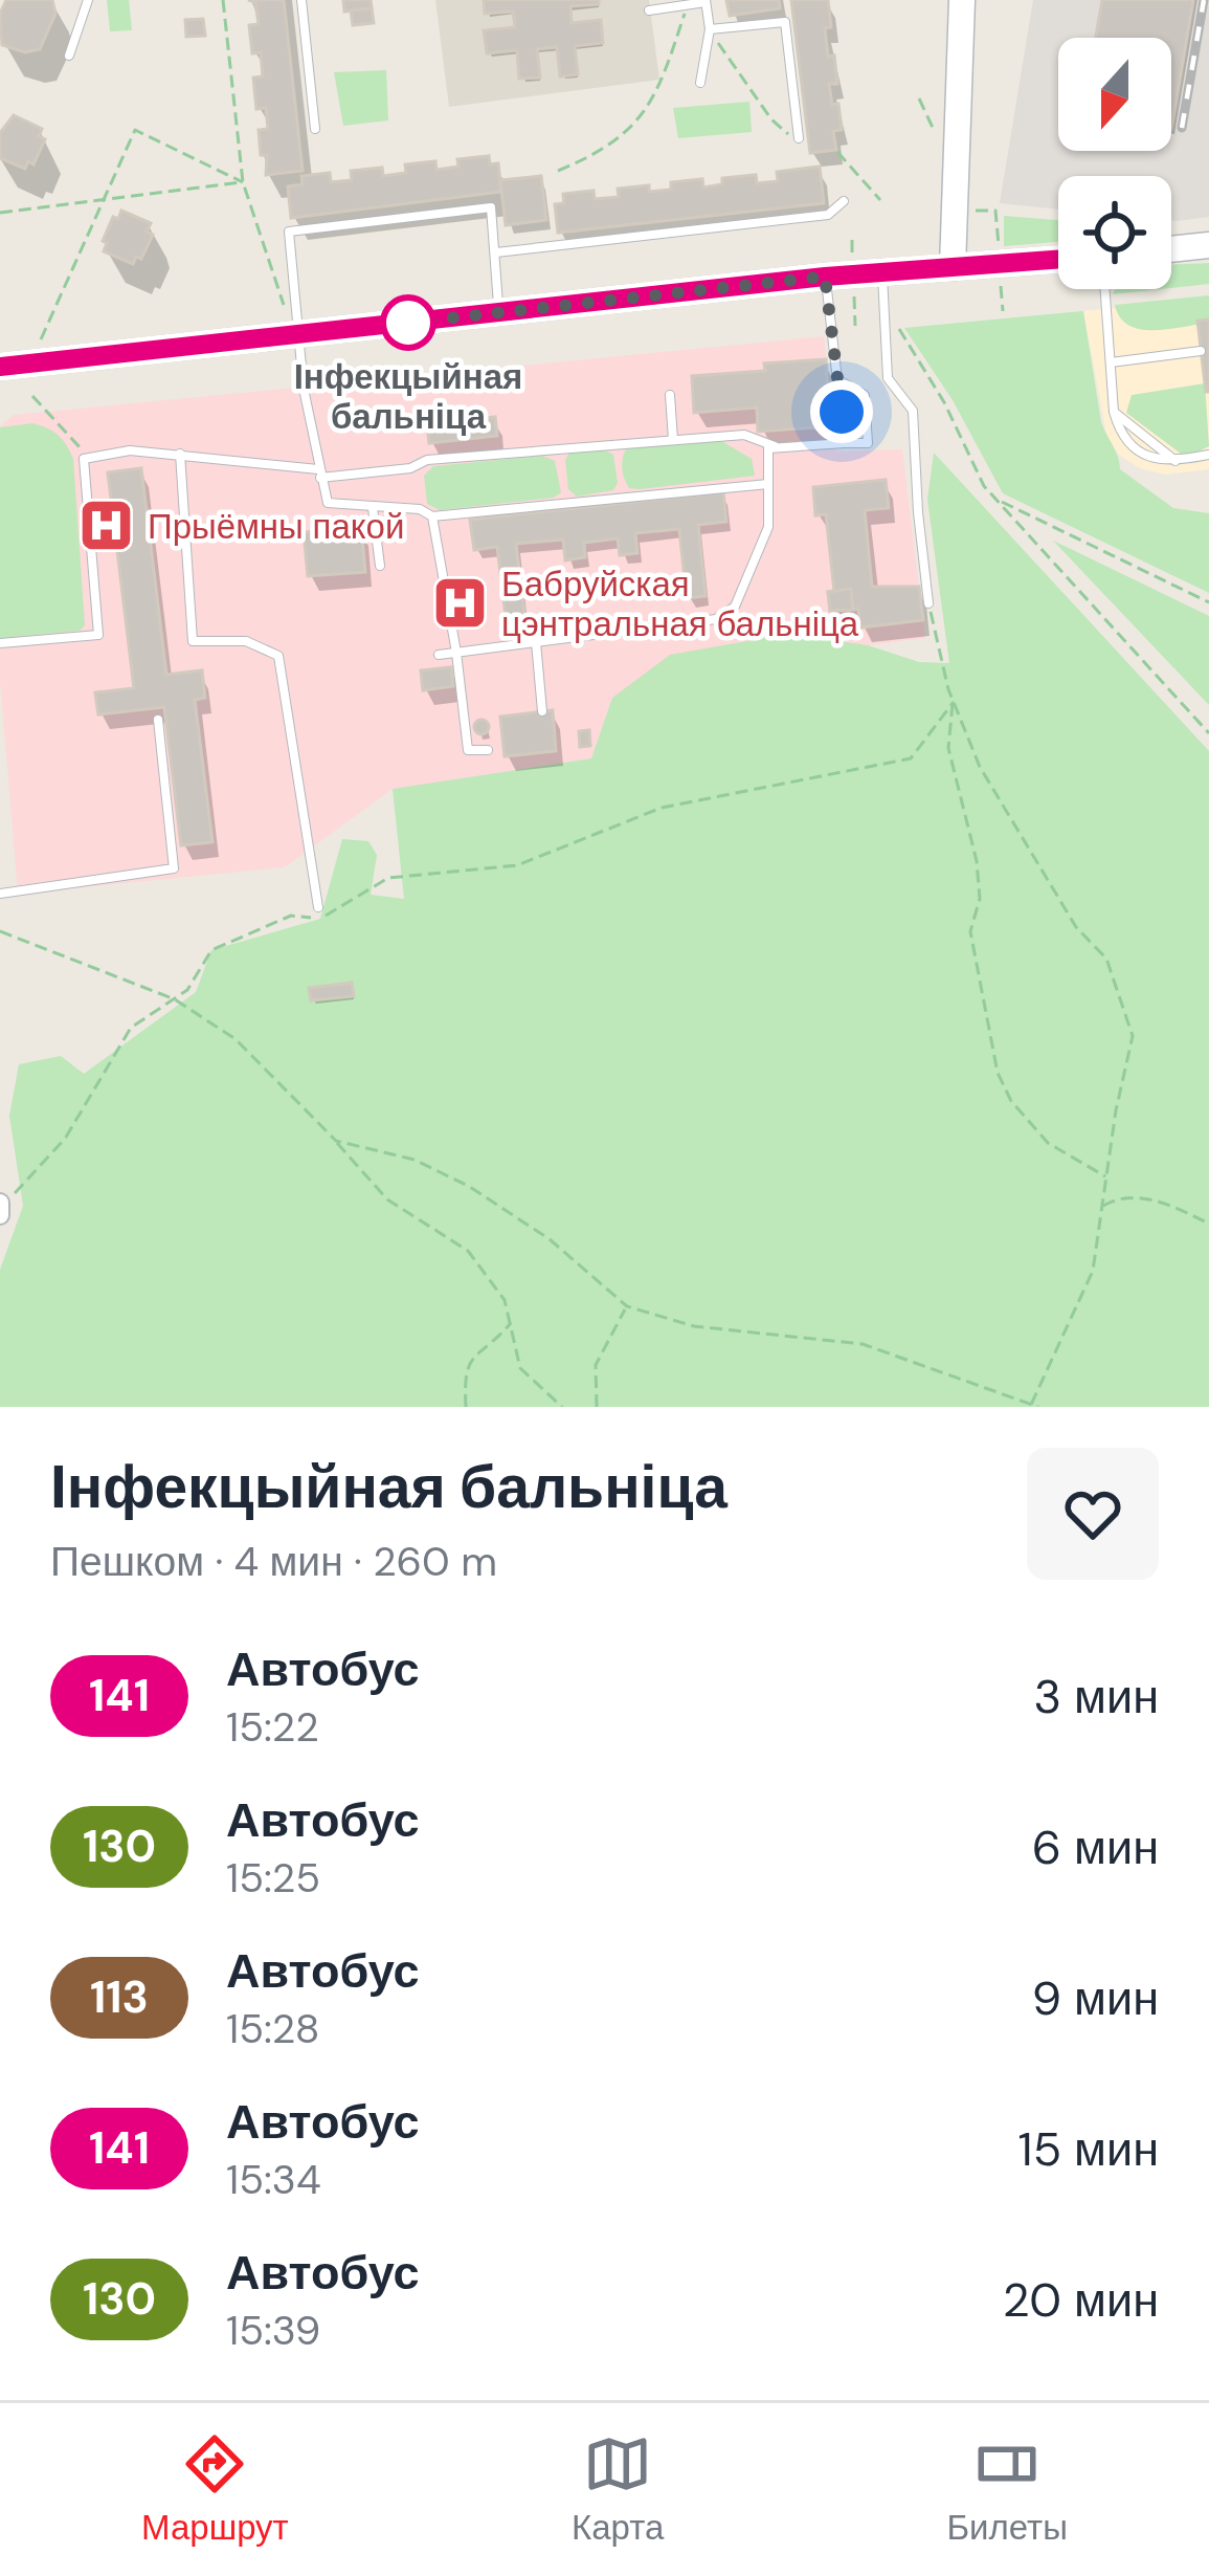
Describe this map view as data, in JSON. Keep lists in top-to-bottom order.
{
  "places": {
    "other": ["Інфекцыйная бальніца"],
    "hospital": ["Прыёмны пакой", "Бабруйская цэнтральная бальніца"]
  },
  "lines": ["bus line 141"],
  "north": "bottom",
  "page": {
    "heading": ["Інфекцыйная бальніца", "Пешком · 4 мин · 260 m"],
    "list": [
      {
        "mark": "141",
        "name": "Автобус",
        "note": "15:22",
        "value": "3 мин"
      },
      {
        "mark": "130",
        "name": "Автобус",
        "note": "15:25",
        "value": "6 мин"
      },
      {
        "mark": "113",
        "name": "Автобус",
        "note": "15:28",
        "value": "9 мин"
      },
      {
        "mark": "141",
        "name": "Автобус",
        "note": "15:34",
        "value": "15 мин"
      },
      {
        "mark": "130",
        "name": "Автобус",
        "note": "15:39",
        "value": "20 мин"
      }
    ],
    "tabs": ["Маршрут", "Карта", "Билеты"]
  }
}
